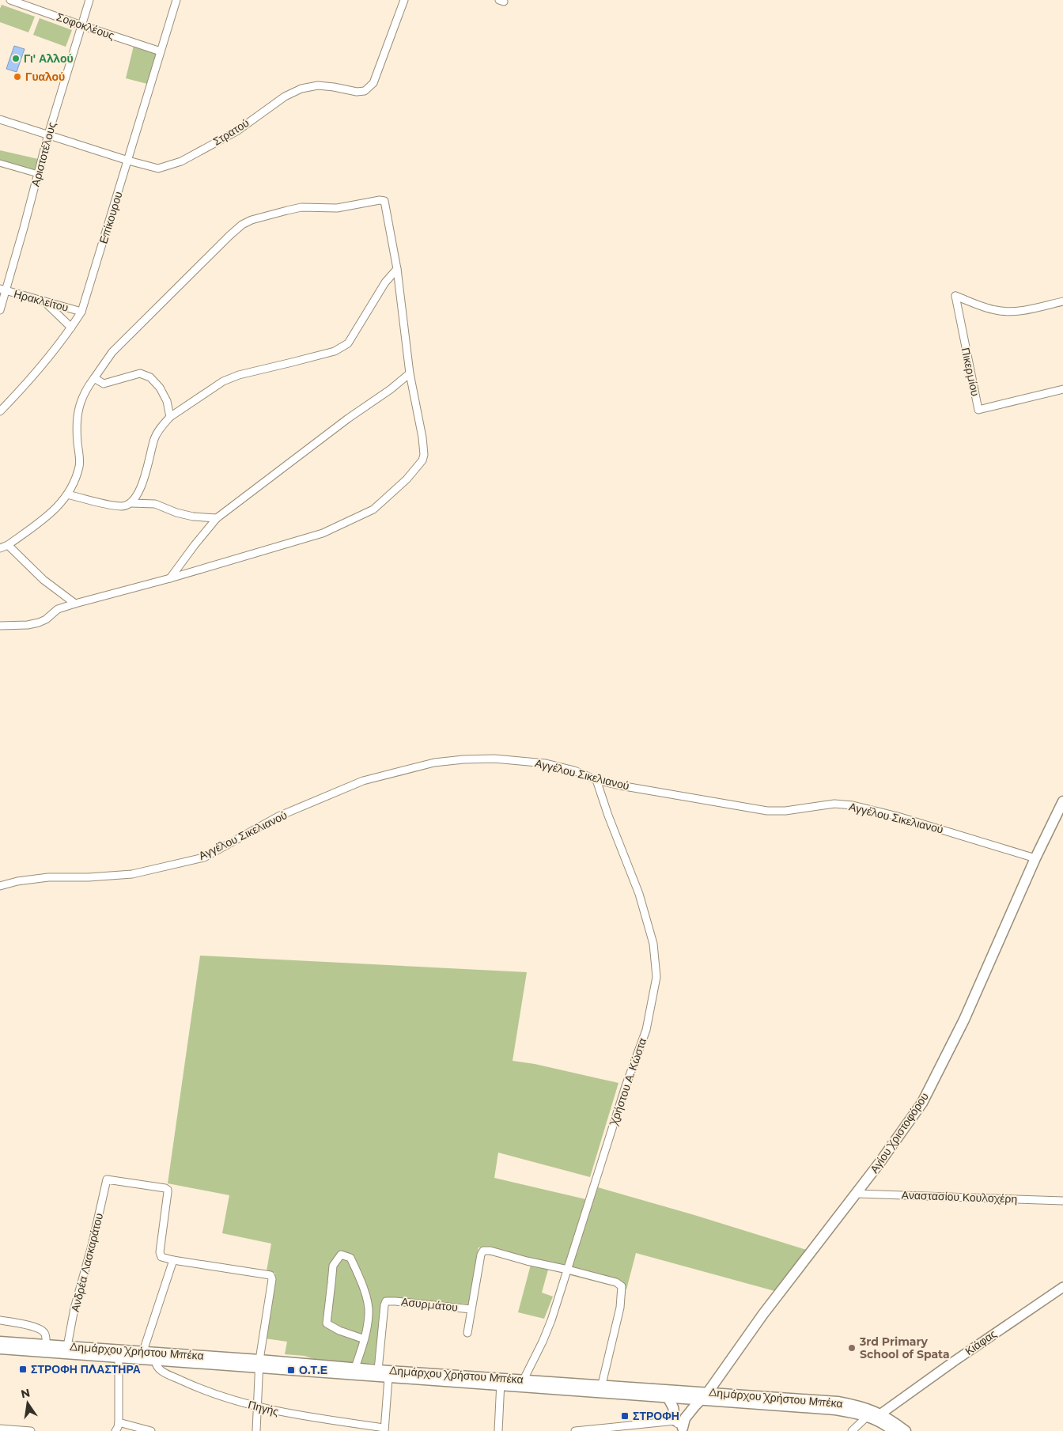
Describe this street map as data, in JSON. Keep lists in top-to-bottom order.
{
  "streets": {
    "main road": ["Αγίου Χριστοφόρου", "Δημάρχου Χρήστου Μπέκα"],
    "street": [
      "Σοφοκλέους",
      "Στρατού",
      "Αριστοτέλους",
      "Επίκουρου",
      "Ηρακλείτου",
      "Πικερμίου",
      "Αγγέλου Σικελιανού",
      "Χρήστου Α. Κώστα",
      "Αναστασίου Κουλοχέρη",
      "Ανδρέα Λασκαράτου",
      "Ασυρμάτου",
      "Κιάφας",
      "Πηγής"
    ]
  },
  "crossings": [
    ["Σοφοκλέους", "Αριστοτέλους"],
    ["Σοφοκλέους", "Επίκουρου"],
    ["Στρατού", "Αριστοτέλους"],
    ["Στρατού", "Επίκουρου"],
    ["Αριστοτέλους", "Ηρακλείτου"],
    ["Επίκουρου", "Ηρακλείτου"],
    ["Αγγέλου Σικελιανού", "Χρήστου Α. Κώστα"],
    ["Αγγέλου Σικελιανού", "Αγίου Χριστοφόρου"],
    ["Χρήστου Α. Κώστα", "Ασυρμάτου"],
    ["Χρήστου Α. Κώστα", "Δημάρχου Χρήστου Μπέκα"],
    ["Αγίου Χριστοφόρου", "Αναστασίου Κουλοχέρη"],
    ["Αγίου Χριστοφόρου", "Δημάρχου Χρήστου Μπέκα"],
    ["Ανδρέα Λασκαράτου", "Δημάρχου Χρήστου Μπέκα"],
    ["Ασυρμάτου", "Δημάρχου Χρήστου Μπέκα"],
    ["Κιάφας", "Δημάρχου Χρήστου Μπέκα"],
    ["Δημάρχου Χρήστου Μπέκα", "Πηγής"]
  ],
  "places": {
    "other": ["Γι' Αλλού", "Γυαλού", "3rd Primary School of Spata"],
    "transit": ["ΣΤΡΟΦΗ ΠΛΑΣΤΗΡΑ", "Ο.Τ.Ε", "ΣΤΡΟΦΗ"]
  },
  "north": "top"
}
